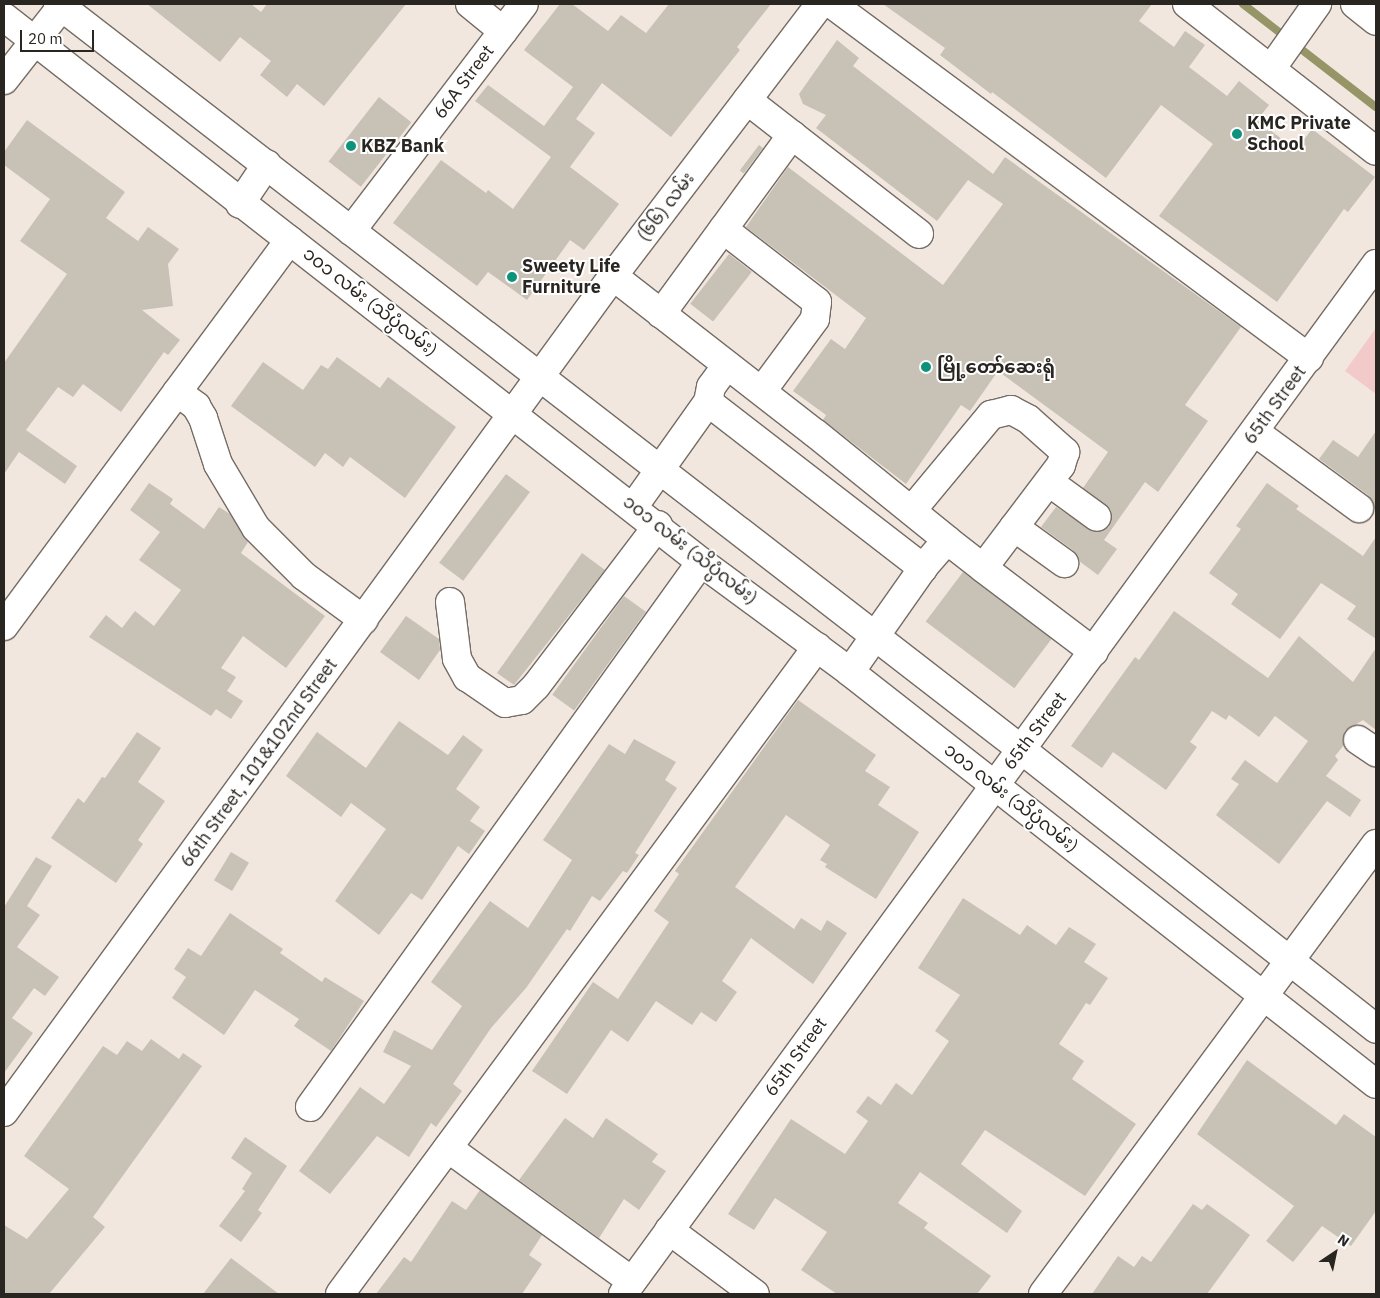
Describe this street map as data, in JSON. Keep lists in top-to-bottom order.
{
  "streets": {
    "street": [
      "66A Street",
      "(၆၆) လမ်း",
      "၁၀၁ လမ်း (သိပ္ပံလမ်း)",
      "65th Street",
      "66th Street, 101&102nd Street"
    ]
  },
  "crossings": [
    ["(၆၆) လမ်း", "၁၀၁ လမ်း (သိပ္ပံလမ်း)"],
    ["(၆၆) လမ်း", "66th Street, 101&102nd Street"],
    ["၁၀၁ လမ်း (သိပ္ပံလမ်း)", "65th Street"],
    ["၁၀၁ လမ်း (သိပ္ပံလမ်း)", "66th Street, 101&102nd Street"]
  ],
  "places": [
    "KMC Private School",
    "KBZ Bank",
    "Sweety Life Furniture",
    "မြို့တော်ဆေးရုံ"
  ],
  "scale_bar": "20 m",
  "north": "top right"
}
